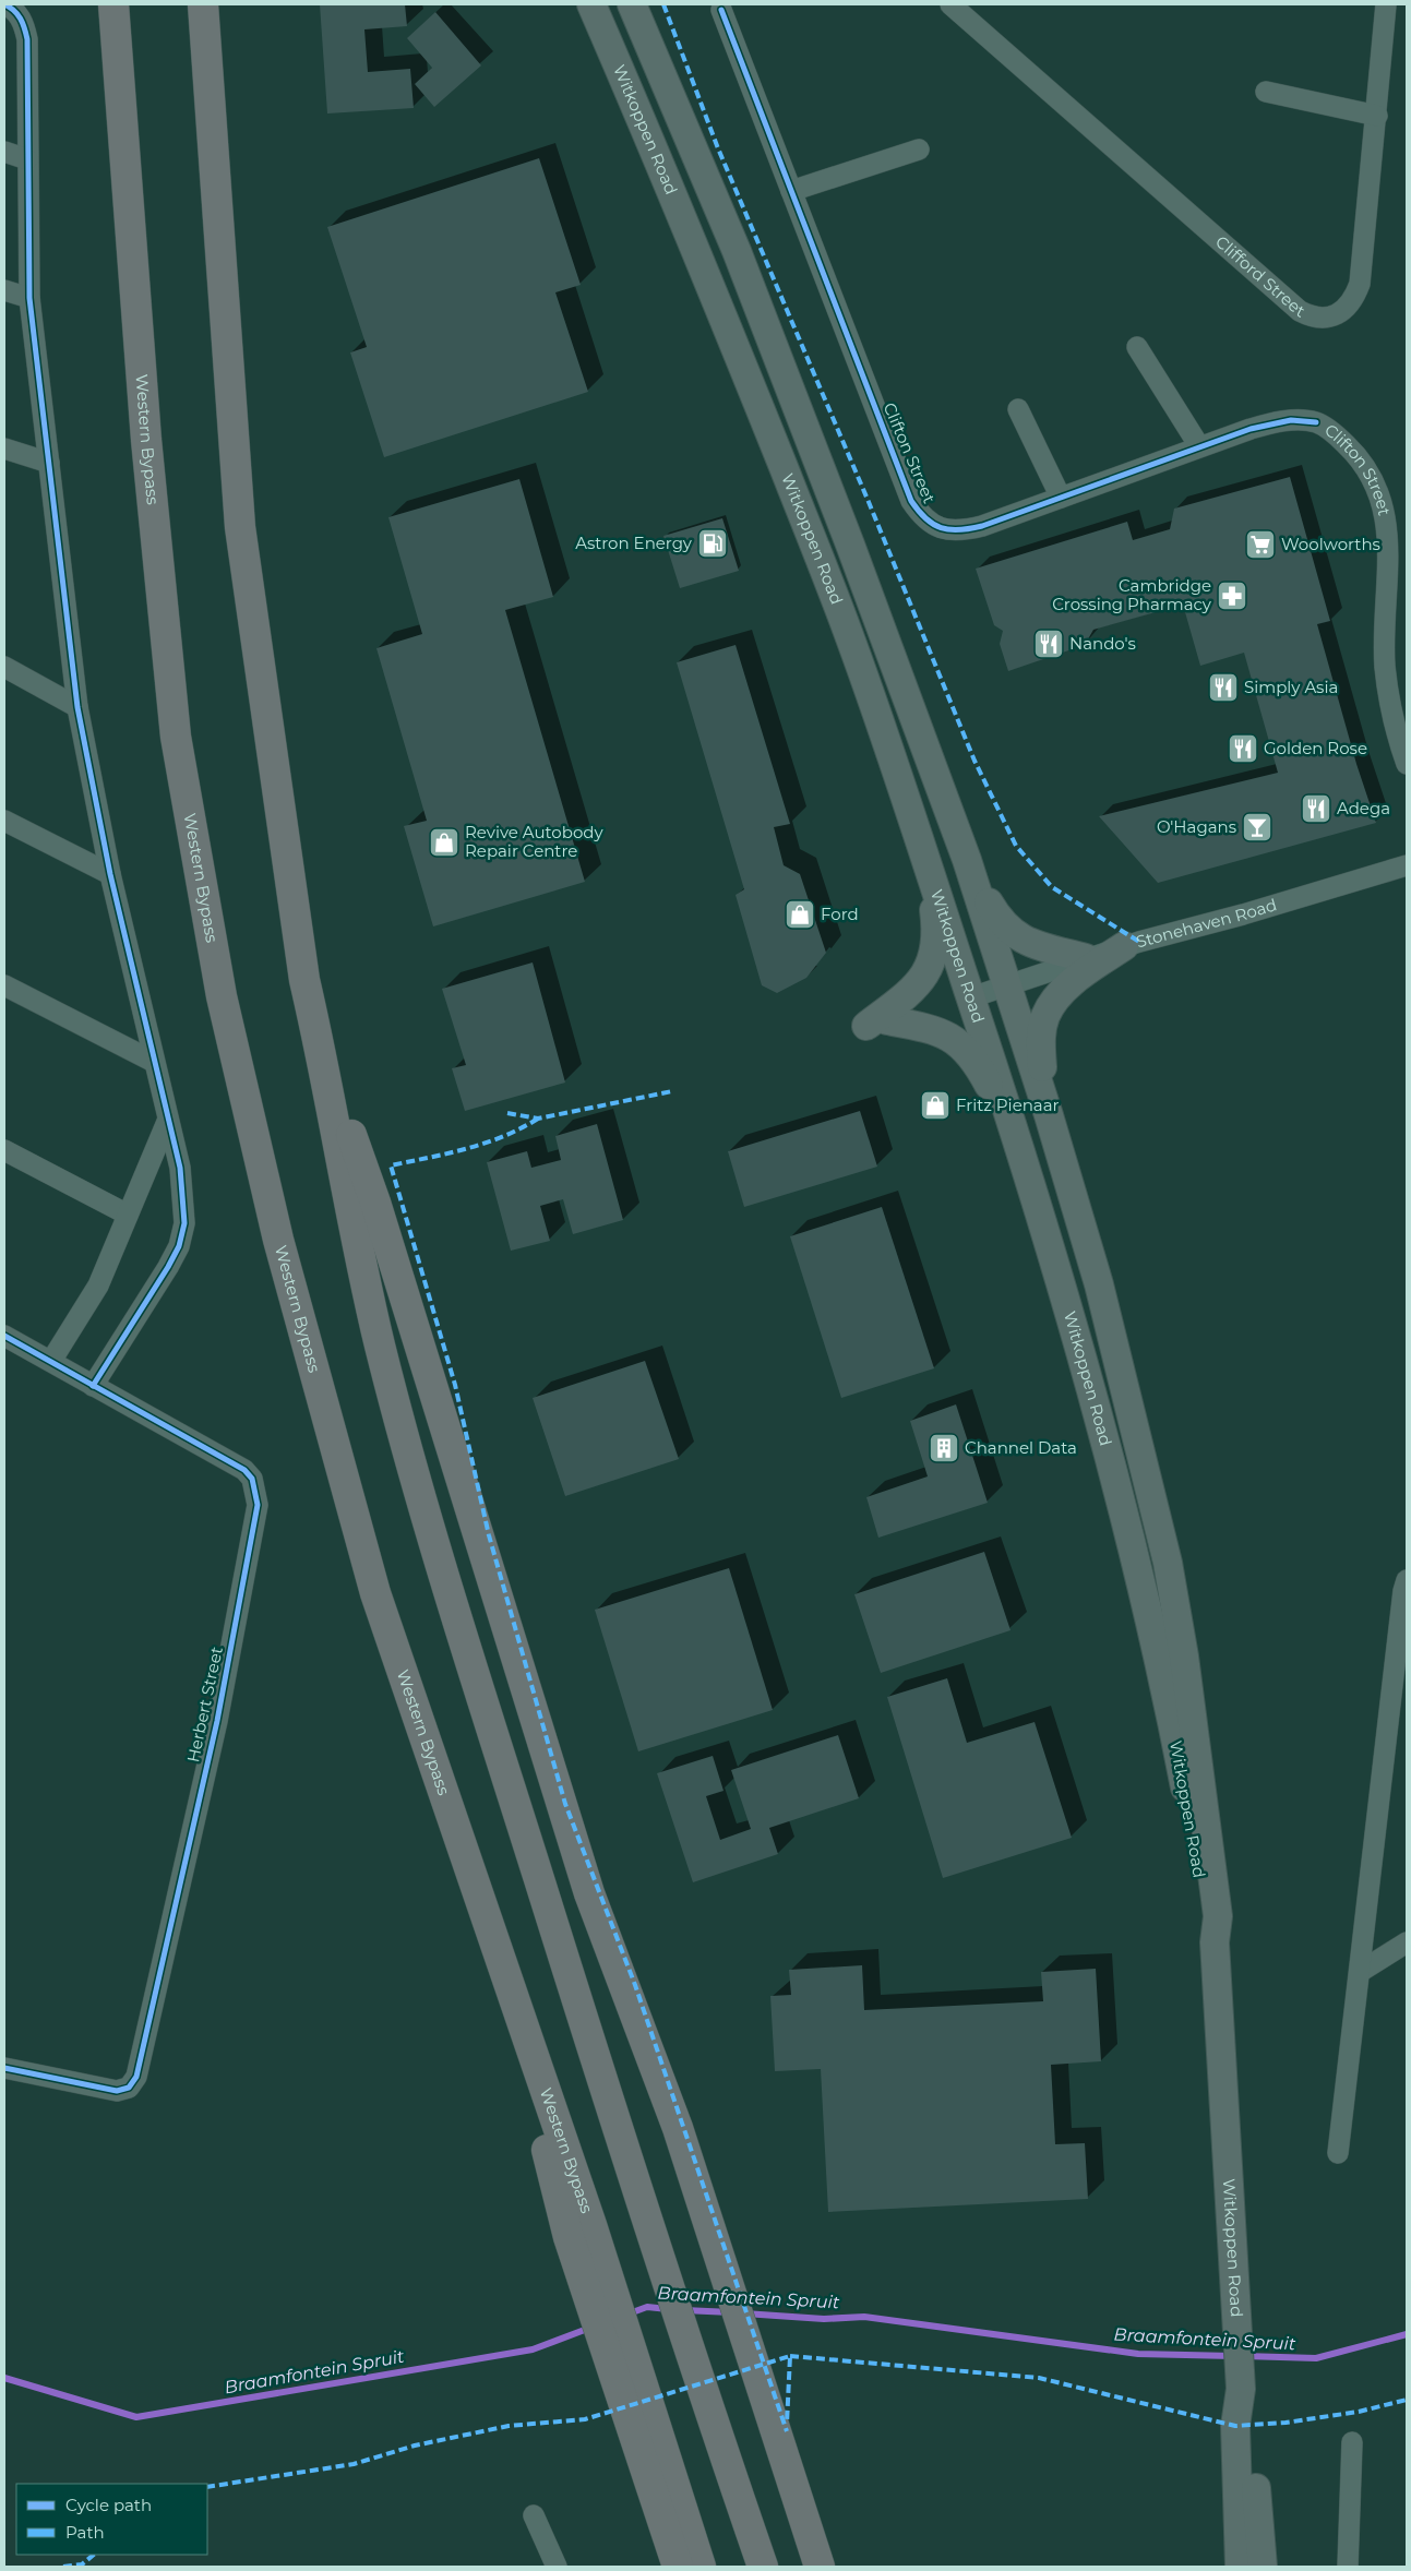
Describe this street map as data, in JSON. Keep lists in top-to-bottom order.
{
  "streets": {
    "highway": ["Western Bypass"],
    "main road": ["Witkoppen Road"],
    "street": [
      "Clifford Street",
      "Clifton Street",
      "Stonehaven Road",
      "Herbert Street"
    ]
  },
  "crossings": [
    ["Witkoppen Road", "Stonehaven Road"]
  ],
  "water": ["Braamfontein Spruit"],
  "places": {
    "fuel station": ["Astron Energy"],
    "supermarket": ["Woolworths"],
    "pharmacy": ["Cambridge Crossing Pharmacy"],
    "restaurant": [
      "Nando's",
      "Simply Asia",
      "Golden Rose",
      "Adega"
    ],
    "bar": ["O'Hagans"],
    "shop": ["Revive Autobody Repair Centre", "Ford", "Fritz Pienaar"],
    "building": ["Channel Data"]
  },
  "legend": ["Cycle path", "Path"]
}
